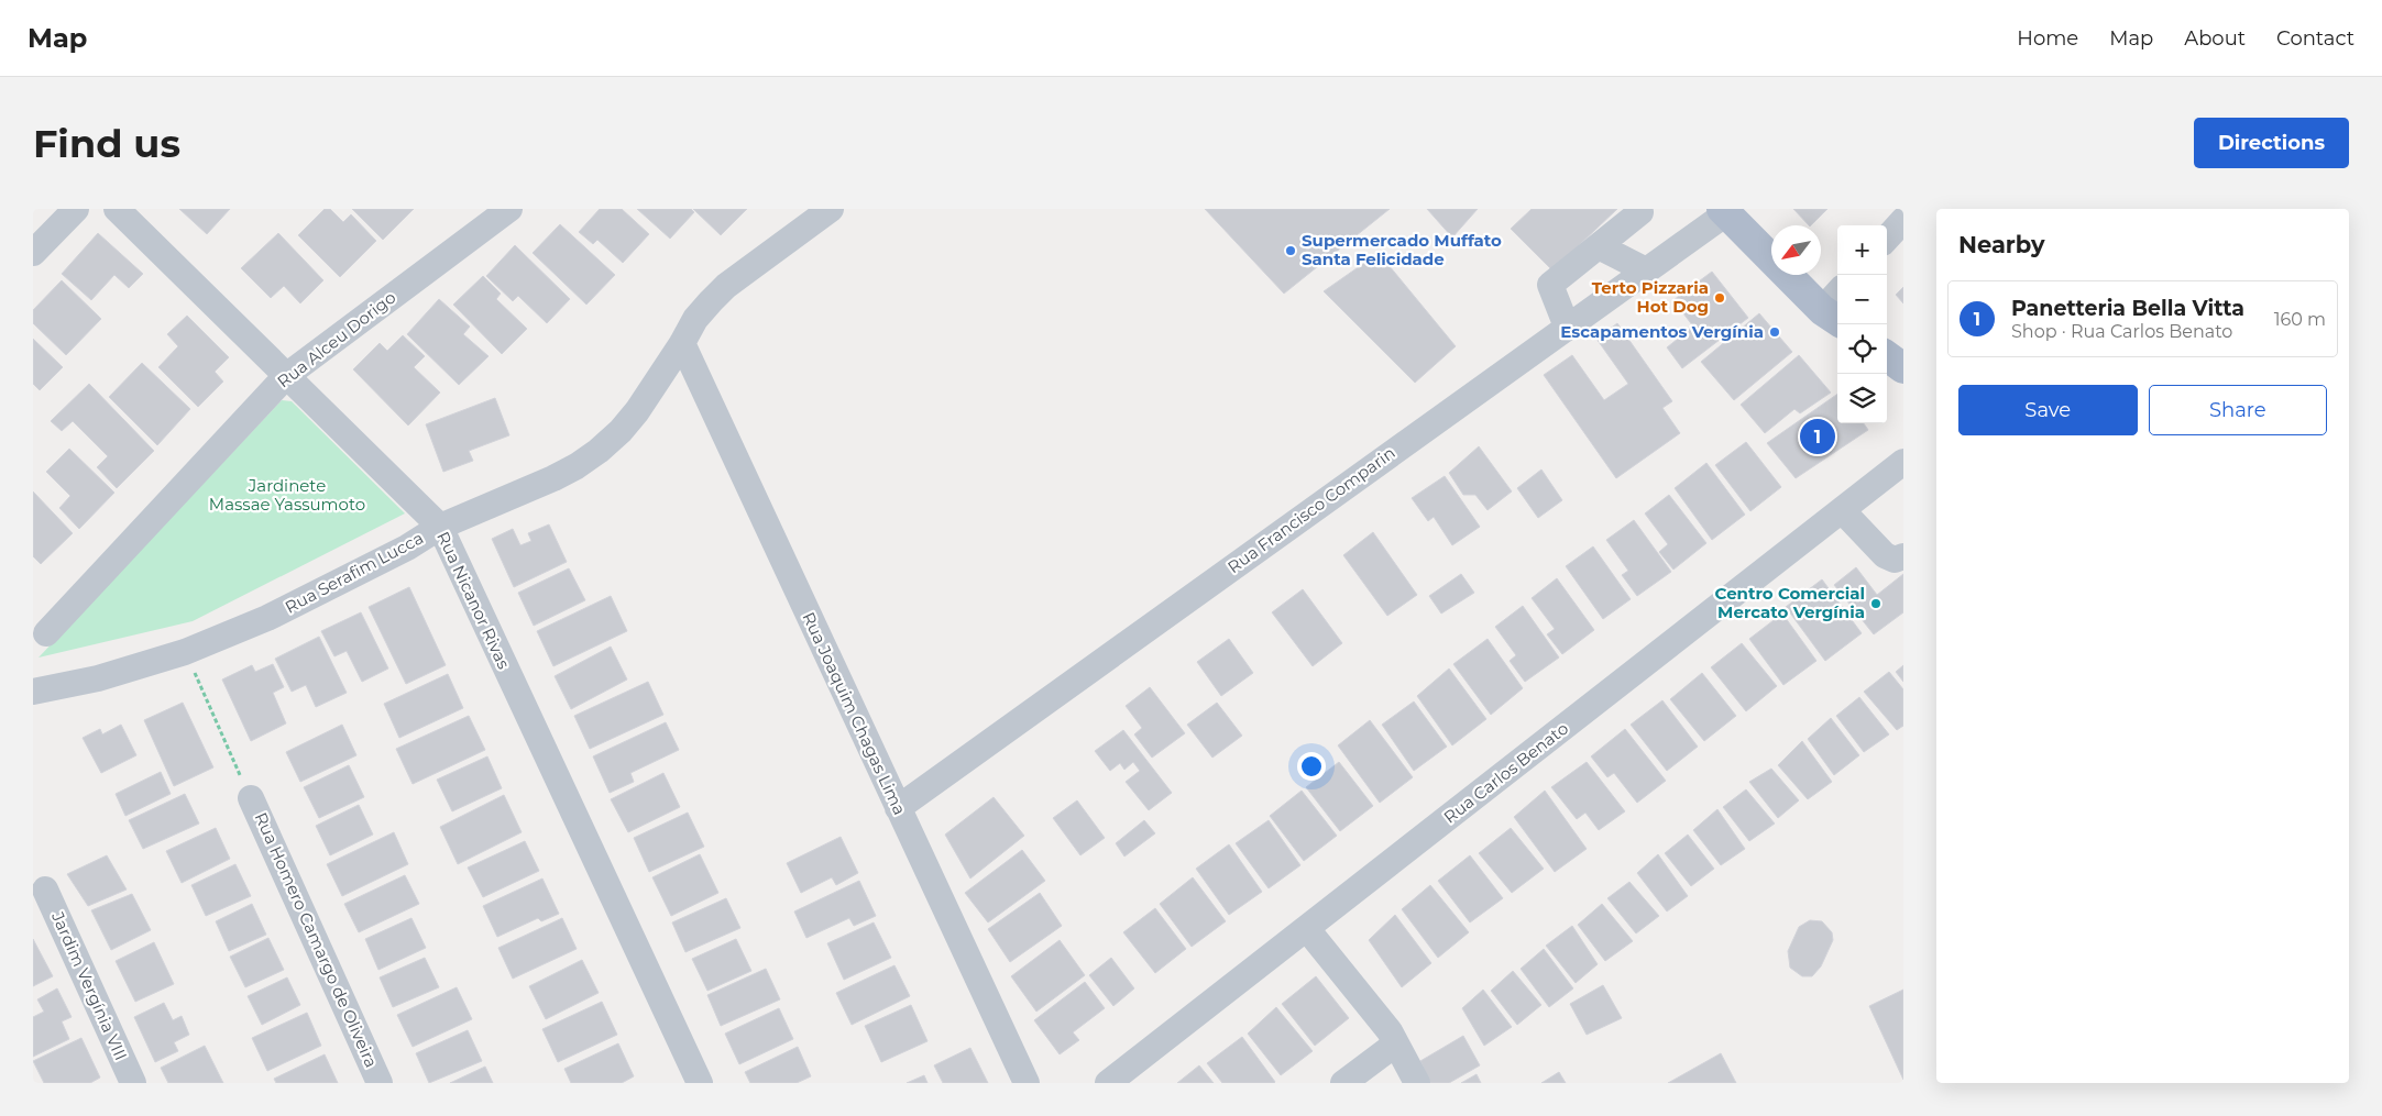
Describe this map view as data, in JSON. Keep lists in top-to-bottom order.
{
  "streets": {
    "street": [
      "Rua Alceu Dorigo",
      "Rua Francisco Comparin",
      "Rua Serafim Lucca",
      "Rua Nicanor Rivas",
      "Rua Joaquim Chagas Lima",
      "Rua Carlos Benato",
      "Rua Homero Camargo de Oliveira",
      "Jardim Vergínia VIII"
    ]
  },
  "crossings": [
    ["Rua Alceu Dorigo", "Rua Nicanor Rivas"],
    ["Rua Francisco Comparin", "Rua Joaquim Chagas Lima"],
    ["Rua Serafim Lucca", "Rua Nicanor Rivas"],
    ["Rua Serafim Lucca", "Rua Joaquim Chagas Lima"]
  ],
  "parks": ["Jardinete Massae Yassumoto"],
  "places": [
    "Supermercado Muffato Santa Felicidade",
    "Terto Pizzaria Hot Dog",
    "Escapamentos Vergínia",
    "Centro Comercial Mercato Vergínia"
  ],
  "north": "bottom left",
  "page": {
    "header": "Map",
    "nav": [
      "Home",
      "Map",
      "About",
      "Contact"
    ],
    "buttons": [
      "Directions",
      ["Save", "Share"]
    ],
    "title": "Find us",
    "heading": "Nearby",
    "map_buttons": ["+", "−"],
    "list": [
      {
        "mark": "1",
        "name": "Panetteria Bella Vitta",
        "note": "Shop · Rua Carlos Benato",
        "value": "160 m"
      }
    ],
    "pins": "1"
  }
}
